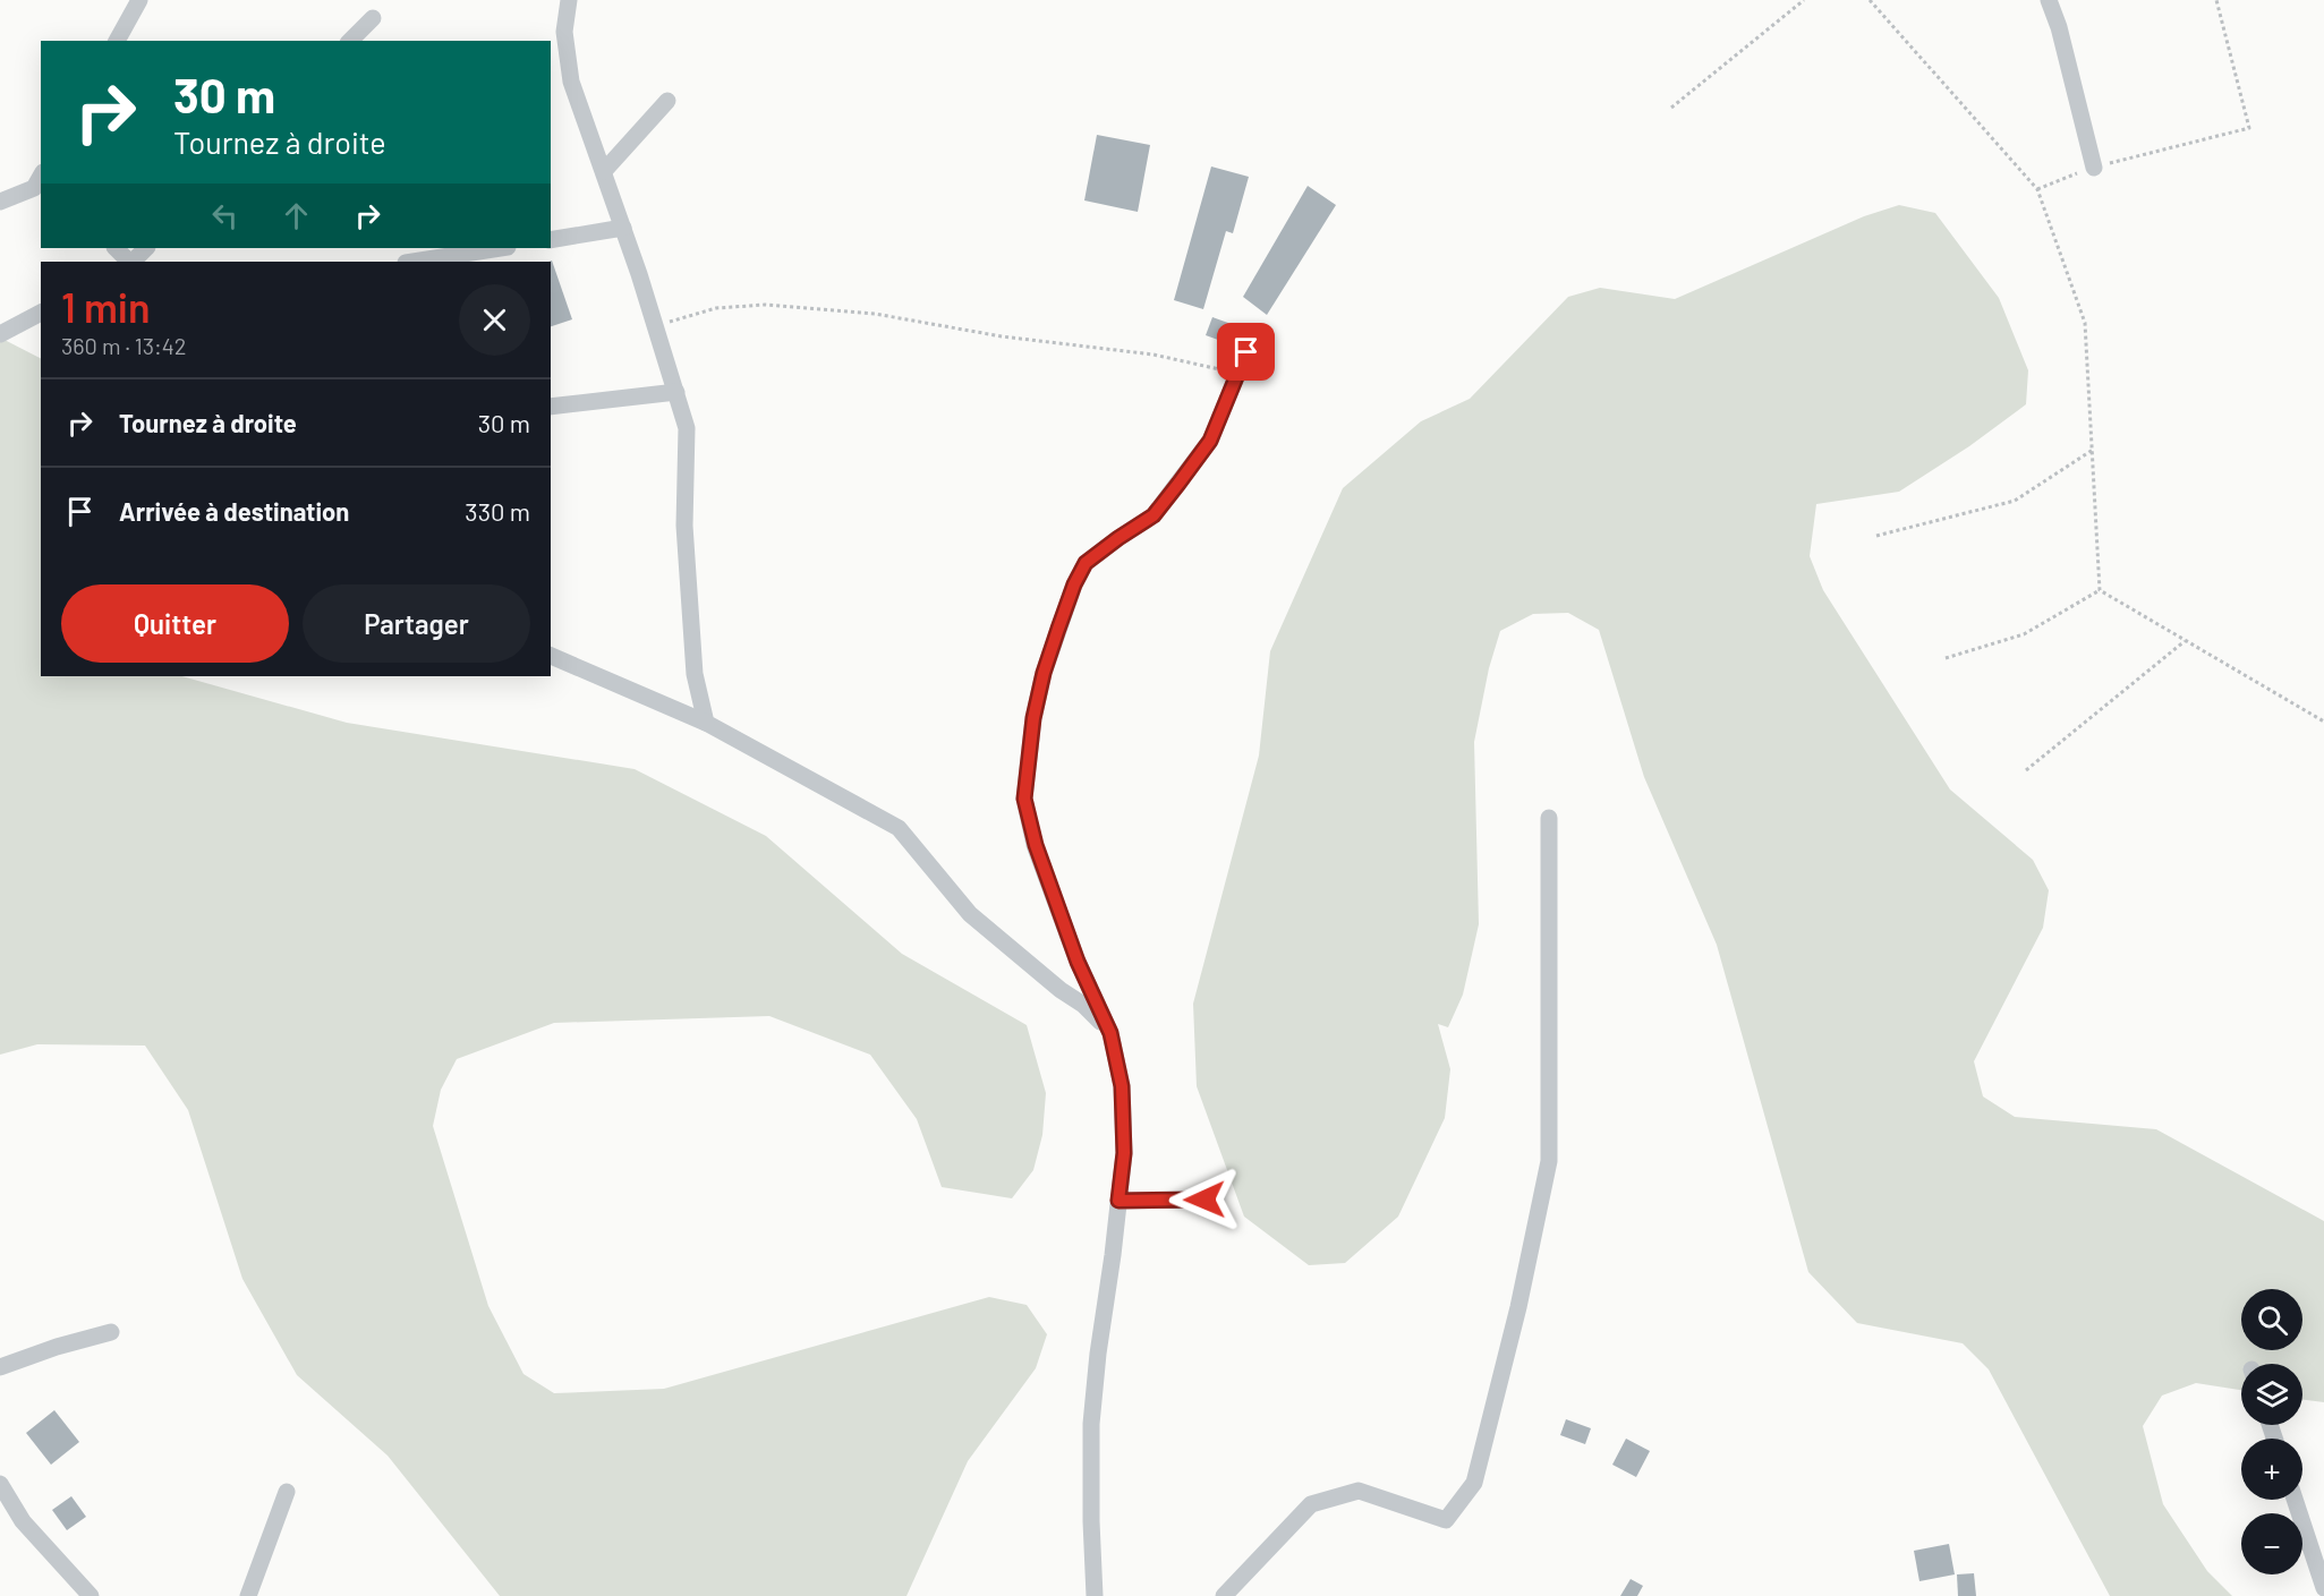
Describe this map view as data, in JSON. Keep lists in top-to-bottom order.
{
  "page": {
    "turn": ["30 m", "Tournez à droite"],
    "heading": ["1 min", "360 m · 13:42"],
    "list": [
      {
        "name": "Tournez à droite",
        "value": "30 m"
      },
      {
        "name": "Arrivée à destination",
        "value": "330 m"
      }
    ],
    "buttons": ["Quitter", "Partager"],
    "map_buttons": ["+", "−"]
  }
}
